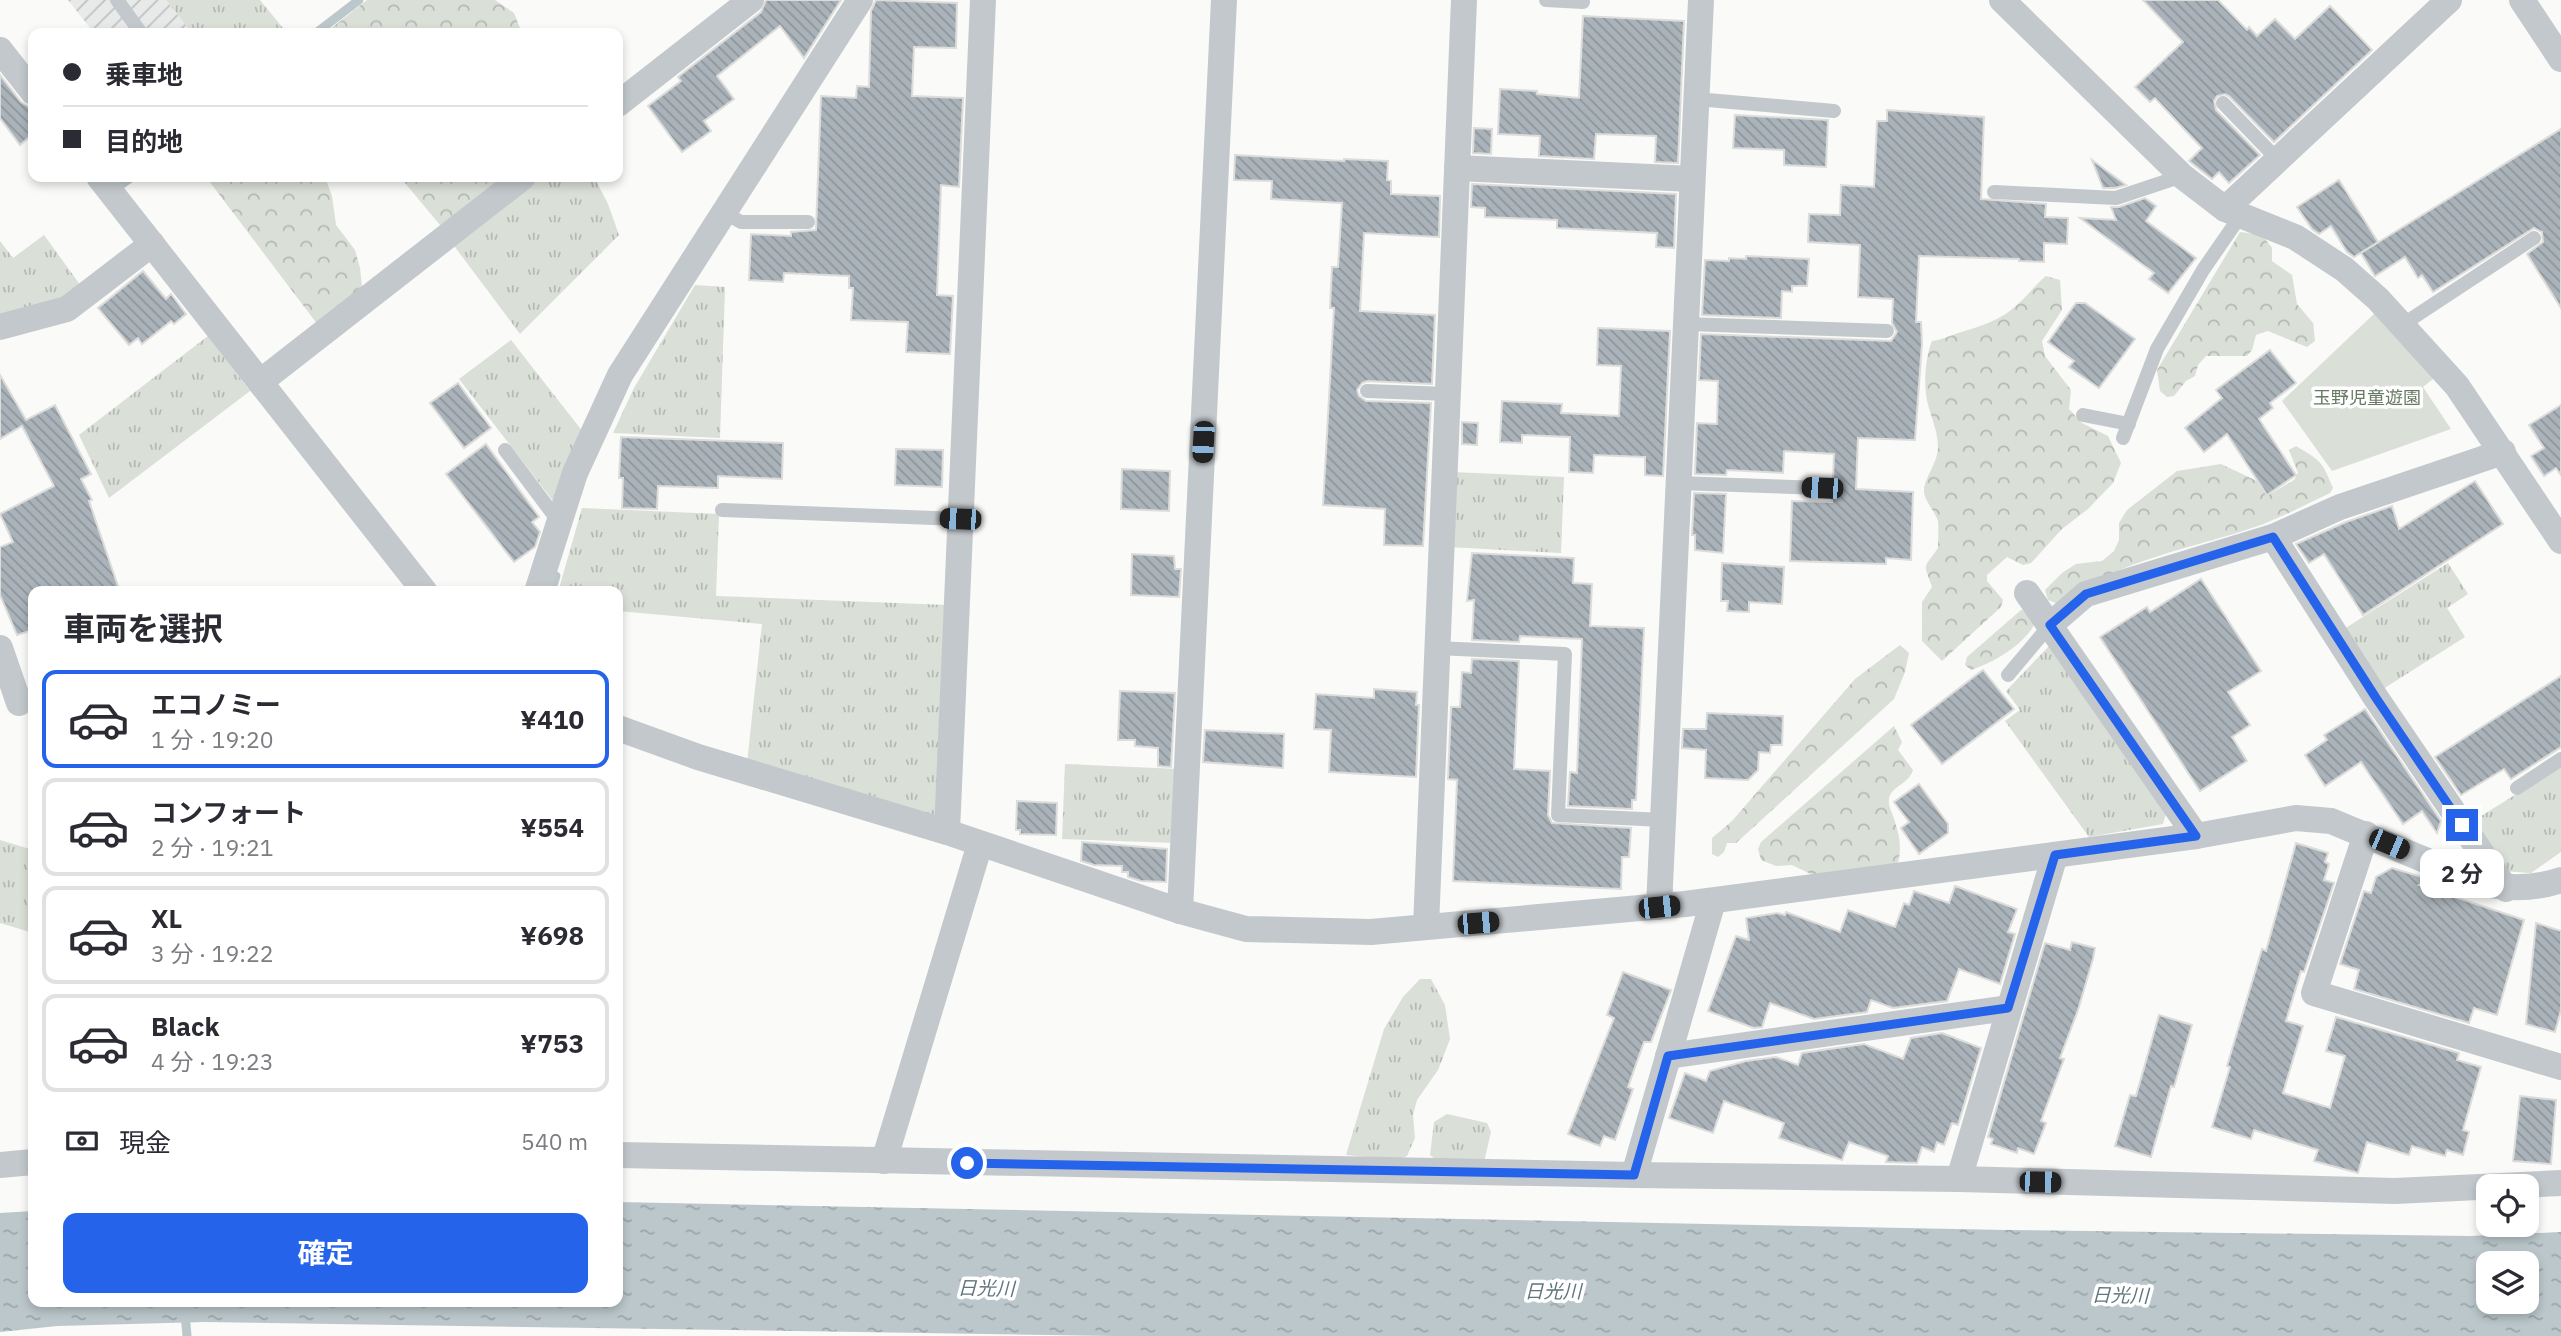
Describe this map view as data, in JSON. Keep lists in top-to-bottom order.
{
  "water": ["日光川"],
  "parks": ["玉野児童遊園"],
  "page": {
    "banner": ["乗車地", "目的地"],
    "heading": "車両を選択",
    "list": [
      {
        "name": "エコノミー",
        "note": "1 分 · 19:20",
        "value": "¥410"
      },
      {
        "name": "コンフォート",
        "note": "2 分 · 19:21",
        "value": "¥554"
      },
      {
        "name": "XL",
        "note": "3 分 · 19:22",
        "value": "¥698"
      },
      {
        "name": "Black",
        "note": "4 分 · 19:23",
        "value": "¥753"
      }
    ],
    "bubble": "2 分",
    "pay": ["現金", "540 m"],
    "buttons": "確定"
  }
}
